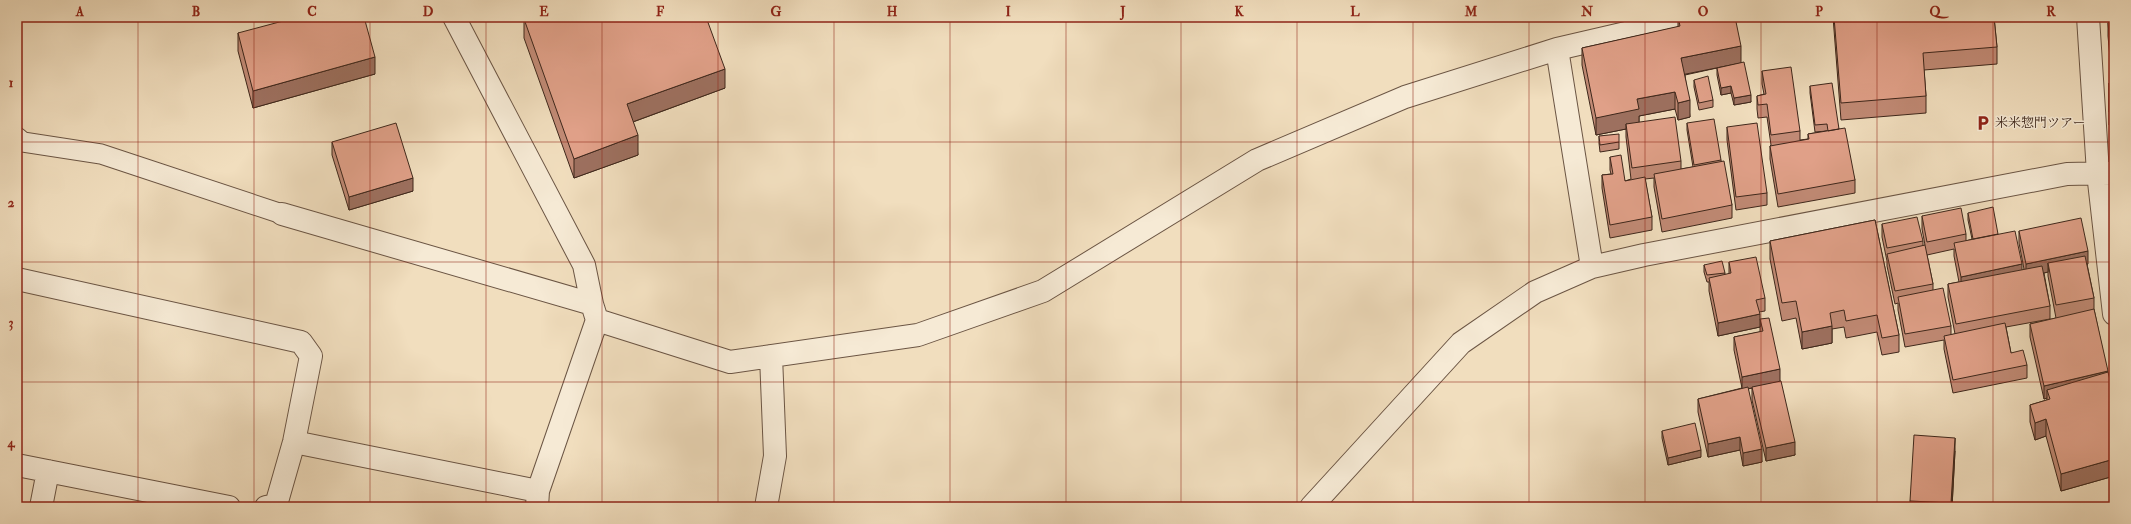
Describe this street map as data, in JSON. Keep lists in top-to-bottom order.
{
  "places": {
    "parking": ["米米惣門ツアー"]
  },
  "grid": {
    "columns": [
      "A",
      "B",
      "C",
      "D",
      "E",
      "F",
      "G",
      "H",
      "I",
      "J",
      "K",
      "L",
      "M",
      "N",
      "O",
      "P",
      "Q",
      "R"
    ],
    "rows": [
      "1",
      "2",
      "3",
      "4"
    ]
  }
}
